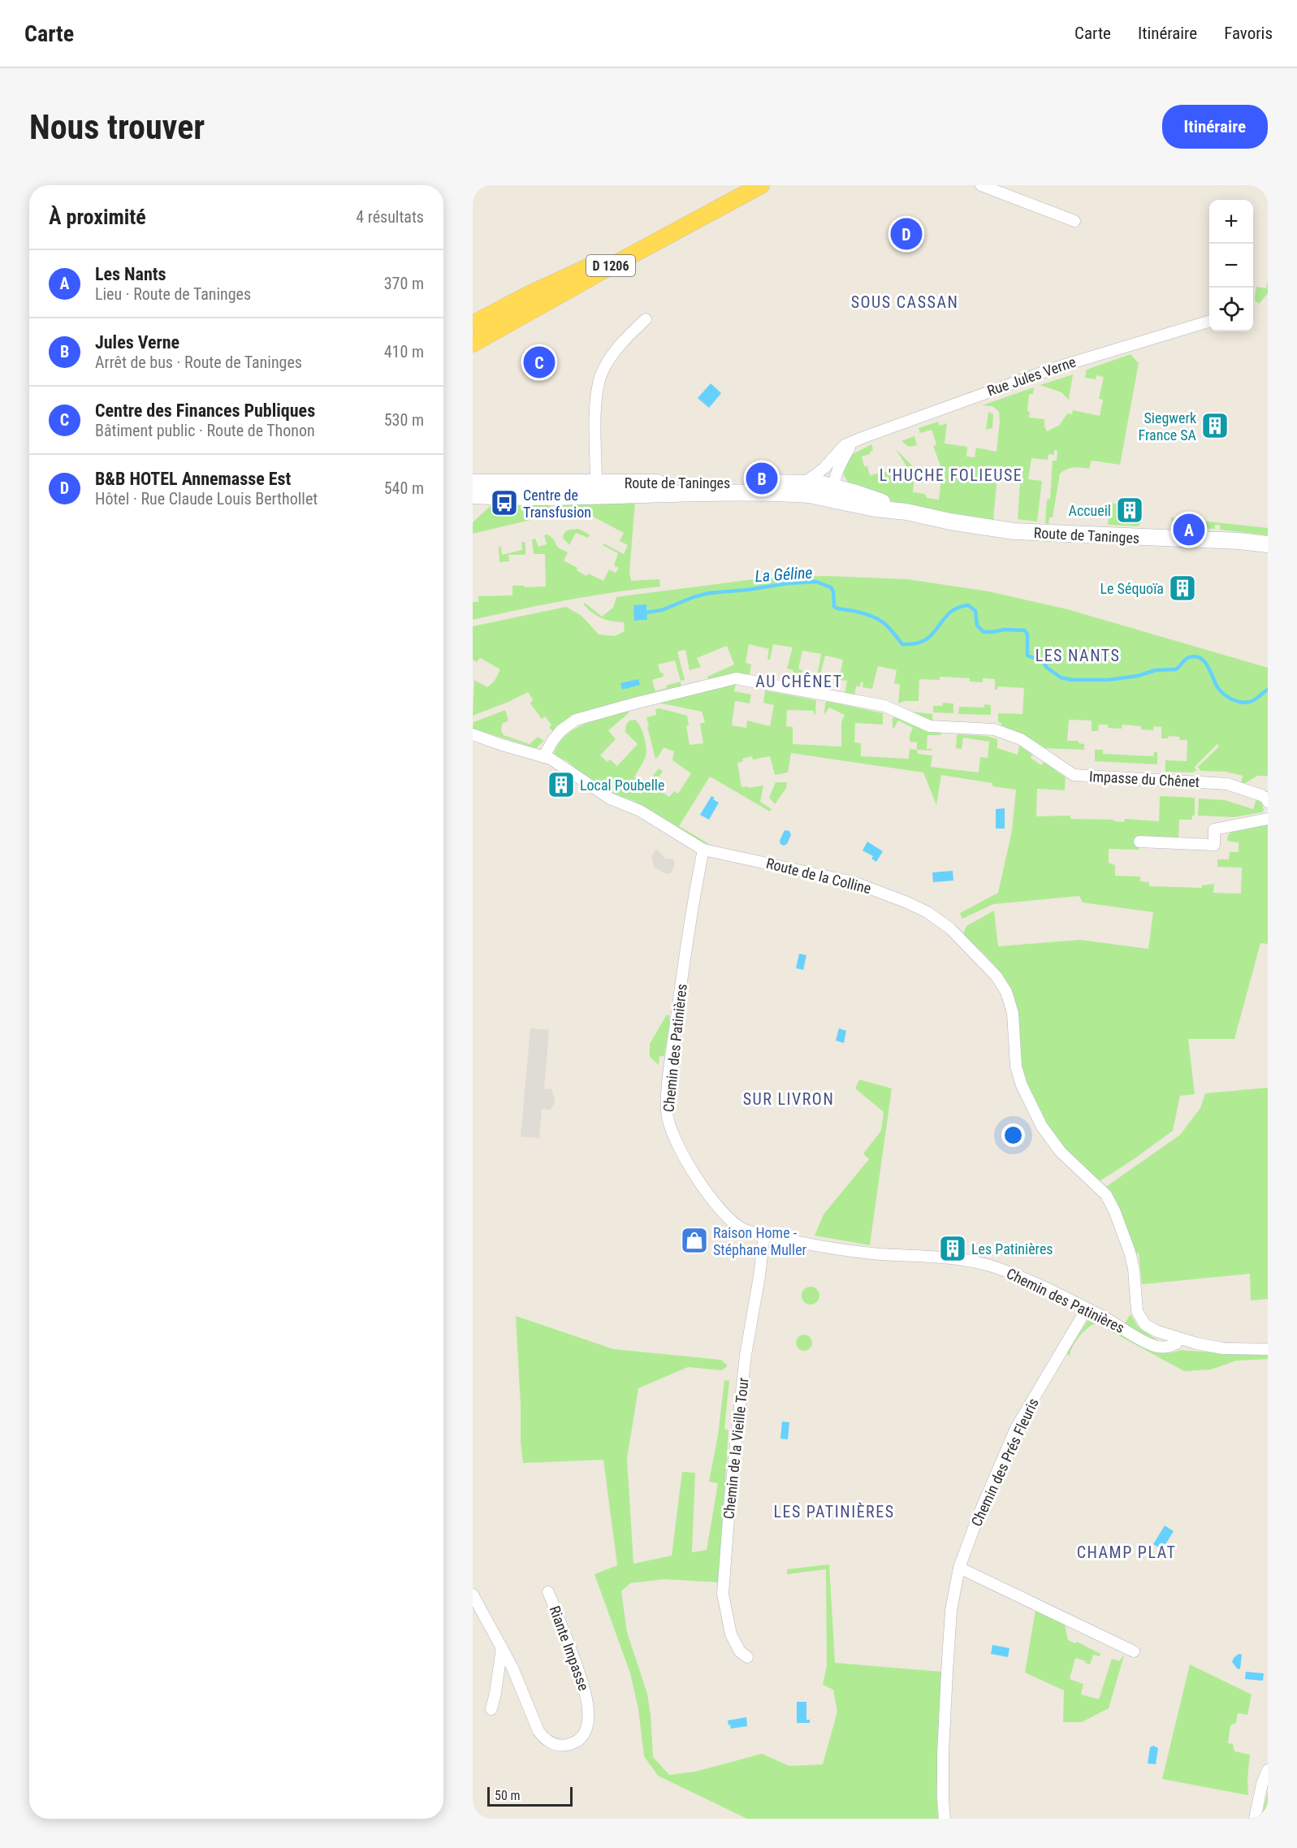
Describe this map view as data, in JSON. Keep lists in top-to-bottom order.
{
  "streets": {
    "main road": ["D 1206", "Route de Taninges"],
    "street": [
      "Rue Jules Verne",
      "Impasse du Chênet",
      "Route de la Colline",
      "Chemin des Patinières",
      "Chemin de la Vieille Tour",
      "Chemin des Prés Fleuris",
      "Riante Impasse"
    ]
  },
  "crossings": [
    ["Rue Jules Verne", "Route de Taninges"],
    ["Impasse du Chênet", "Route de la Colline"],
    ["Route de la Colline", "Chemin des Patinières"],
    ["Chemin des Patinières", "Chemin de la Vieille Tour"],
    ["Chemin des Patinières", "Chemin des Prés Fleuris"]
  ],
  "districts": [
    "SOUS CASSAN",
    "L'HUCHE FOLIEUSE",
    "LES NANTS",
    "AU CHÊNET",
    "SUR LIVRON",
    "LES PATINIÈRES",
    "CHAMP PLAT"
  ],
  "water": ["La Géline"],
  "places": {
    "building": [
      "Siegwerk France SA",
      "Accueil",
      "Le Séquoïa",
      "Local Poubelle",
      "Les Patinières"
    ],
    "bus stop": ["Centre de Transfusion"],
    "shop": ["Raison Home - Stéphane Muller"]
  },
  "scale_bar": "50 m",
  "page": {
    "header": "Carte",
    "nav": ["Carte", "Itinéraire", "Favoris"],
    "buttons": "Itinéraire",
    "title": "Nous trouver",
    "heading": ["À proximité", "4 résultats"],
    "map_buttons": ["+", "−"],
    "pins": [
      "D",
      "C",
      "B",
      "A"
    ],
    "list": [
      {
        "mark": "A",
        "name": "Les Nants",
        "note": "Lieu · Route de Taninges",
        "value": "370 m"
      },
      {
        "mark": "B",
        "name": "Jules Verne",
        "note": "Arrêt de bus · Route de Taninges",
        "value": "410 m"
      },
      {
        "mark": "C",
        "name": "Centre des Finances Publiques",
        "note": "Bâtiment public · Route de Thonon",
        "value": "530 m"
      },
      {
        "mark": "D",
        "name": "B&B HOTEL Annemasse Est",
        "note": "Hôtel · Rue Claude Louis Berthollet",
        "value": "540 m"
      }
    ],
    "scale": "50 m"
  }
}
